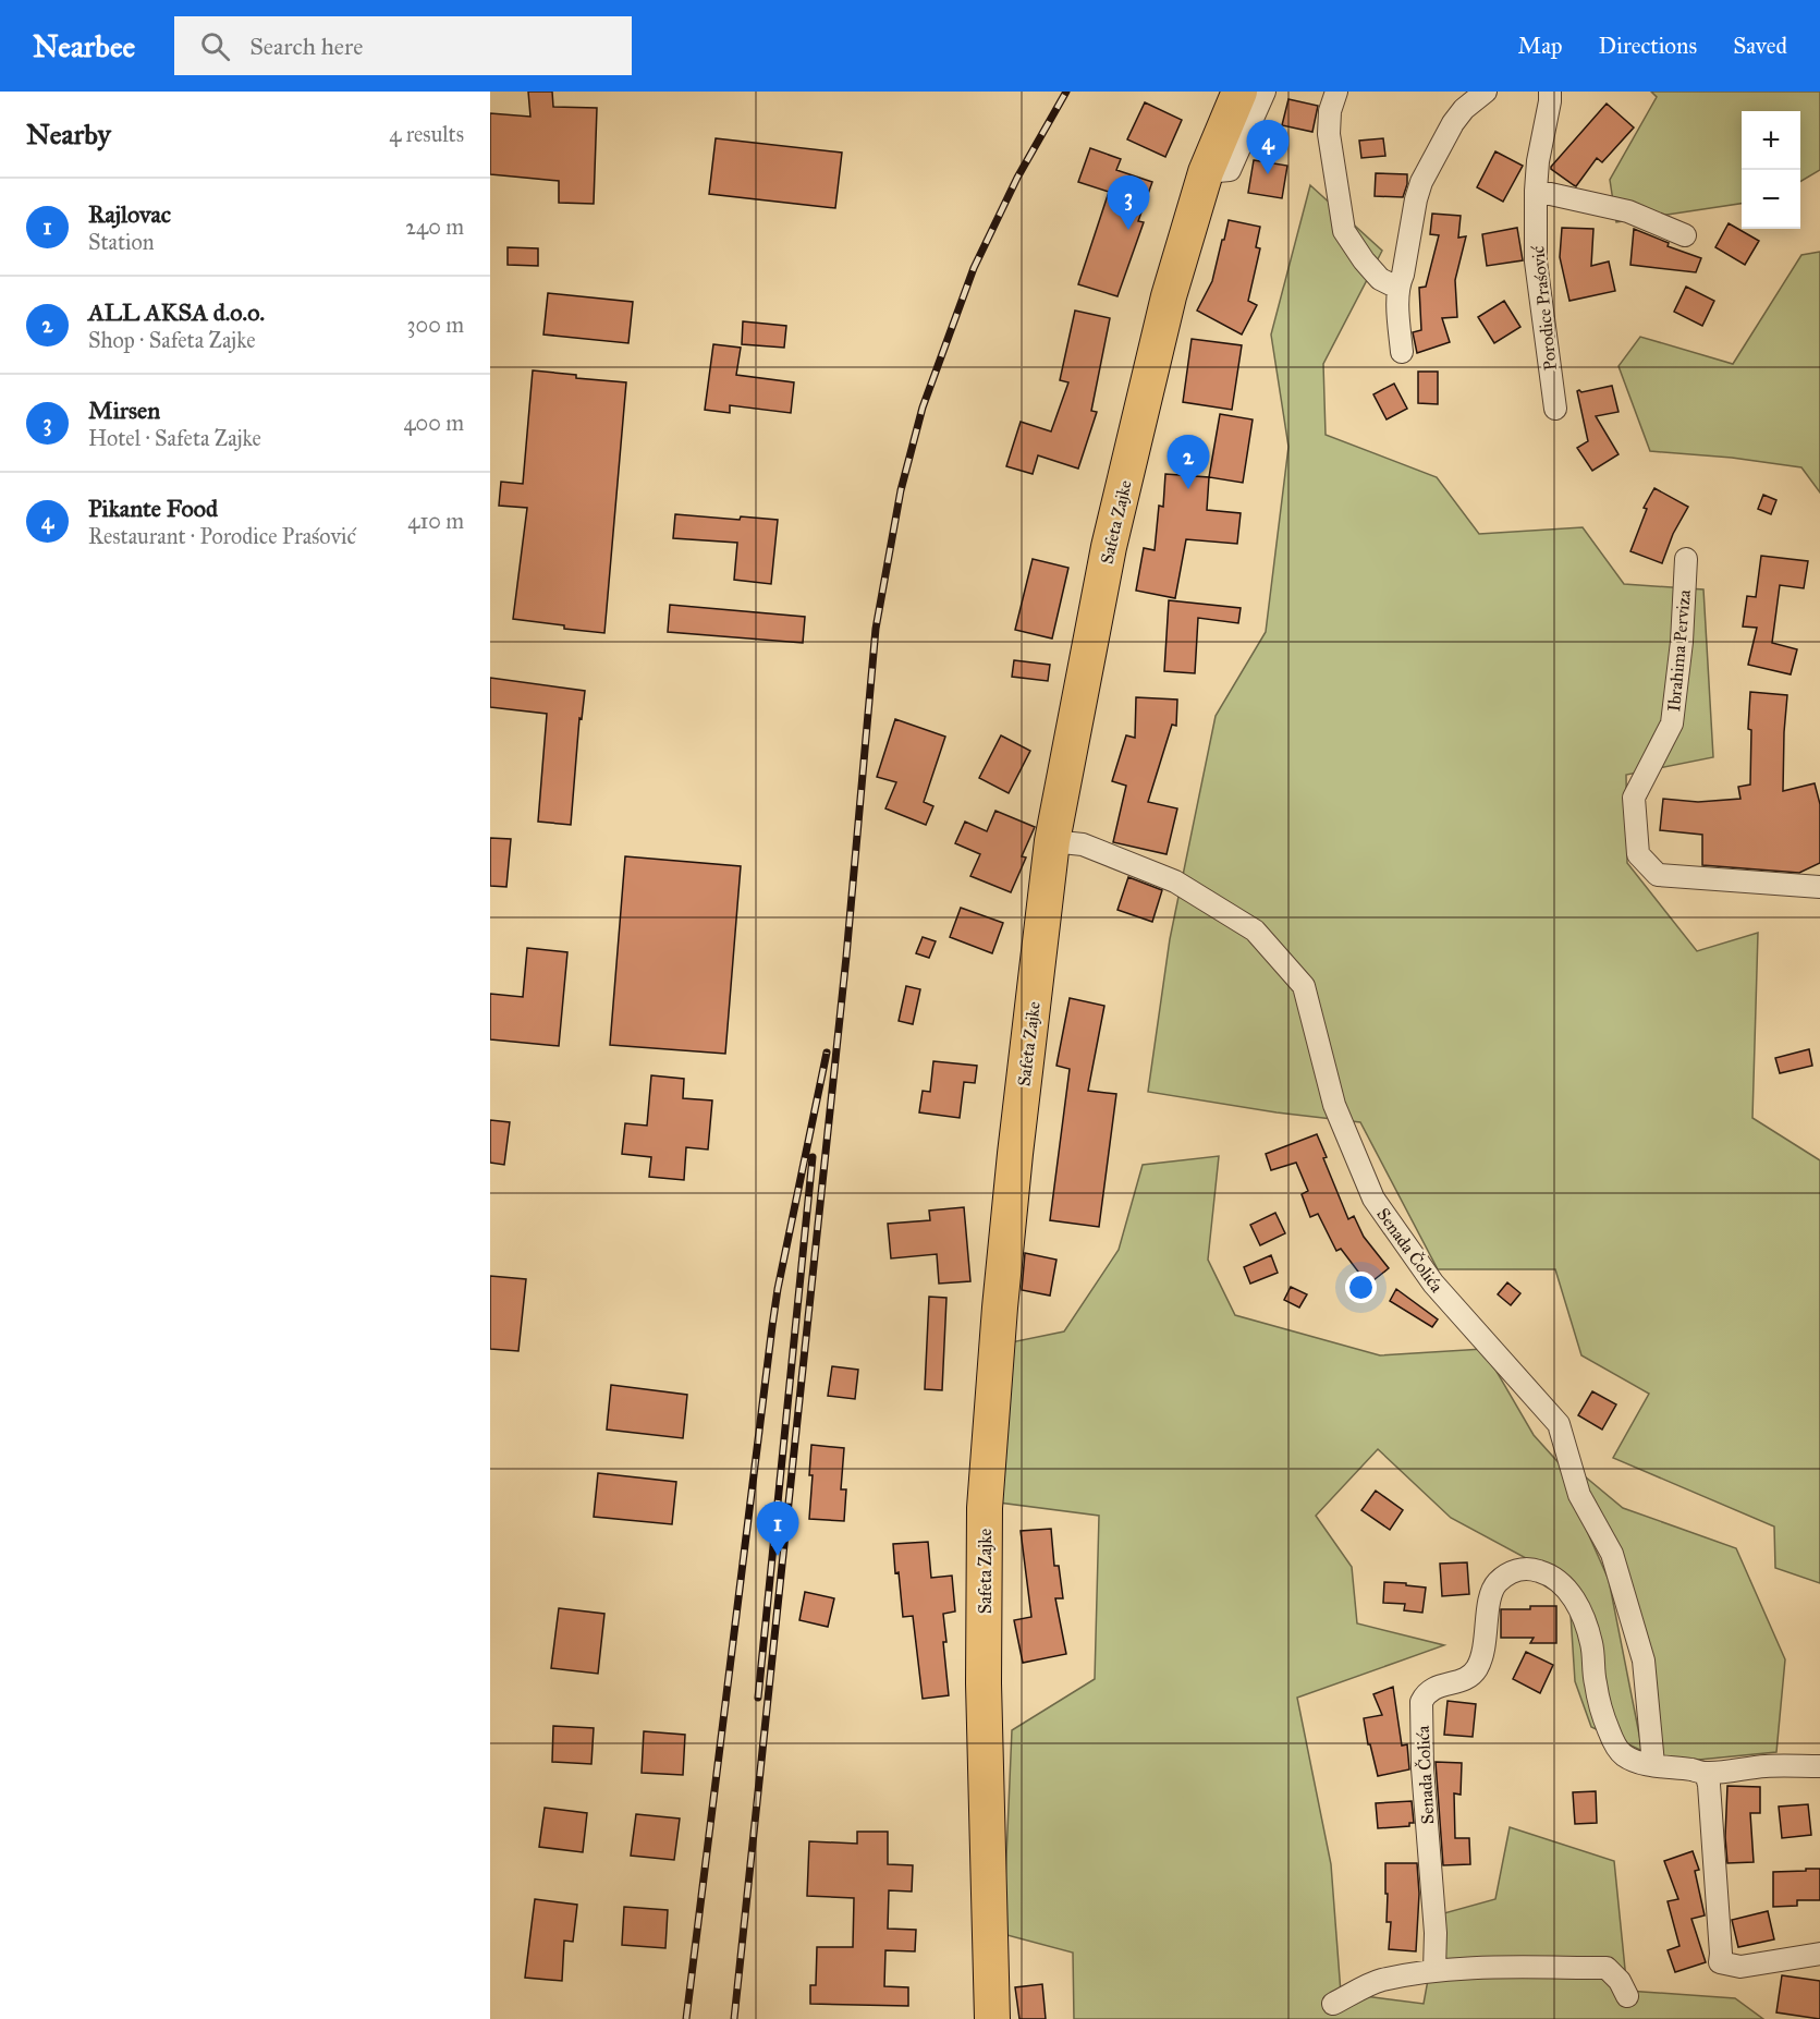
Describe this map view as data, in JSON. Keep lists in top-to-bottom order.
{
  "streets": {
    "main road": ["Safeta Zajke"],
    "street": ["Porodice Praśović", "Ibrahima Perviza", "Senada Čolića"]
  },
  "crossings": [
    ["Safeta Zajke", "Senada Čolića"]
  ],
  "page": {
    "header": "Nearbee",
    "search": "Search here",
    "nav": ["Map", "Directions", "Saved"],
    "heading": ["Nearby", "4 results"],
    "map_buttons": ["+", "−"],
    "pins": [
      "4",
      "3",
      "2",
      "1"
    ],
    "list": [
      {
        "mark": "1",
        "name": "Rajlovac",
        "note": "Station",
        "value": "240 m"
      },
      {
        "mark": "2",
        "name": "ALL AKSA d.o.o.",
        "note": "Shop · Safeta Zajke",
        "value": "300 m"
      },
      {
        "mark": "3",
        "name": "Mirsen",
        "note": "Hotel · Safeta Zajke",
        "value": "400 m"
      },
      {
        "mark": "4",
        "name": "Pikante Food",
        "note": "Restaurant · Porodice Praśović",
        "value": "410 m"
      }
    ]
  }
}
